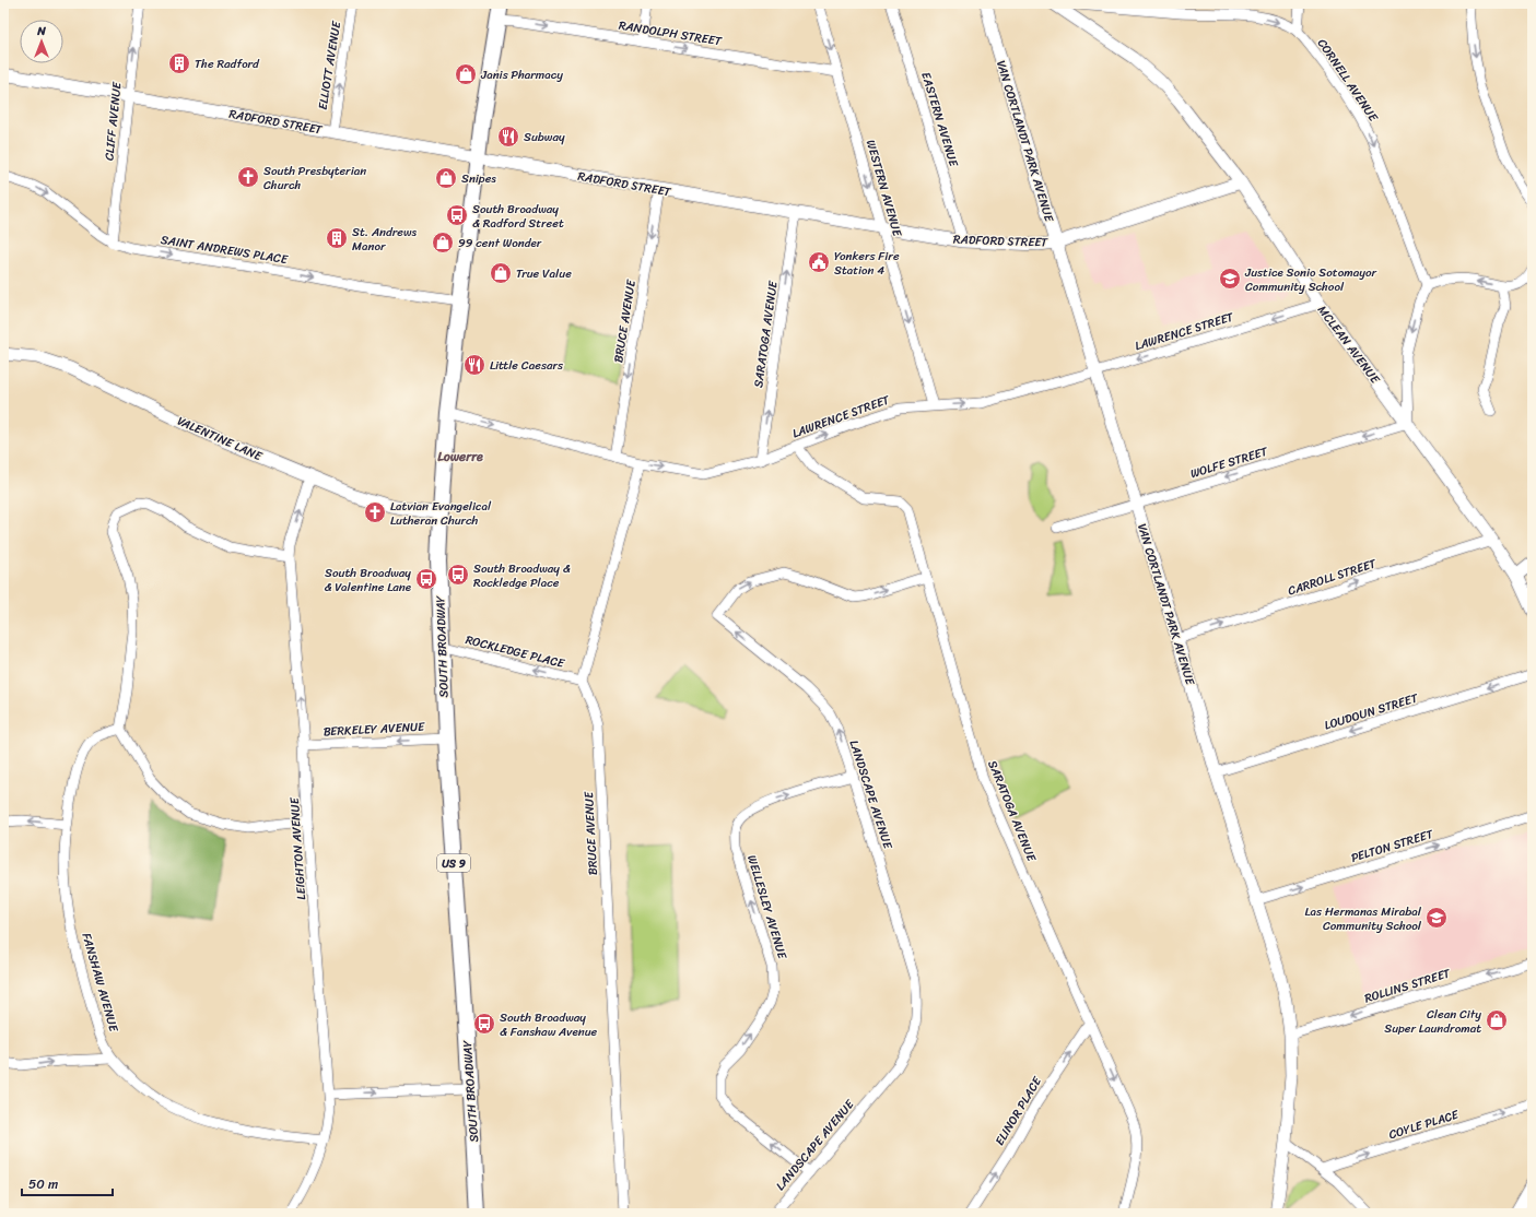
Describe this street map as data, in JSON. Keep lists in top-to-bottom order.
{
  "streets": {
    "main road": ["SOUTH BROADWAY", "US 9"],
    "street": [
      "RANDOLPH STREET",
      "ELLIOTT AVENUE",
      "CORNELL AVENUE",
      "EASTERN AVENUE",
      "CLIFF AVENUE",
      "RADFORD STREET",
      "VAN CORTLANDT PARK AVENUE",
      "WESTERN AVENUE",
      "SAINT ANDREWS PLACE",
      "BRUCE AVENUE",
      "LAWRENCE STREET",
      "SARATOGA AVENUE",
      "MCLEAN AVENUE",
      "VALENTINE LANE",
      "WOLFE STREET",
      "CARROLL STREET",
      "ROCKLEDGE PLACE",
      "LOUDOUN STREET",
      "BERKELEY AVENUE",
      "LANDSCAPE AVENUE",
      "PELTON STREET",
      "LEIGHTON AVENUE",
      "WELLESLEY AVENUE",
      "FANSHAW AVENUE",
      "ROLLINS STREET",
      "ELINOR PLACE",
      "COYLE PLACE"
    ]
  },
  "crossings": [
    ["RANDOLPH STREET", "WESTERN AVENUE"],
    ["RANDOLPH STREET", "SOUTH BROADWAY"],
    ["ELLIOTT AVENUE", "RADFORD STREET"],
    ["EASTERN AVENUE", "RADFORD STREET"],
    ["CLIFF AVENUE", "RADFORD STREET"],
    ["CLIFF AVENUE", "SAINT ANDREWS PLACE"],
    ["RADFORD STREET", "VAN CORTLANDT PARK AVENUE"],
    ["RADFORD STREET", "WESTERN AVENUE"],
    ["RADFORD STREET", "BRUCE AVENUE"],
    ["RADFORD STREET", "SARATOGA AVENUE"],
    ["RADFORD STREET", "MCLEAN AVENUE"],
    ["RADFORD STREET", "SOUTH BROADWAY"],
    ["VAN CORTLANDT PARK AVENUE", "LAWRENCE STREET"],
    ["VAN CORTLANDT PARK AVENUE", "WOLFE STREET"],
    ["VAN CORTLANDT PARK AVENUE", "CARROLL STREET"],
    ["VAN CORTLANDT PARK AVENUE", "LOUDOUN STREET"],
    ["VAN CORTLANDT PARK AVENUE", "PELTON STREET"],
    ["VAN CORTLANDT PARK AVENUE", "ROLLINS STREET"],
    ["WESTERN AVENUE", "LAWRENCE STREET"],
    ["SAINT ANDREWS PLACE", "SOUTH BROADWAY"],
    ["BRUCE AVENUE", "LAWRENCE STREET"],
    ["BRUCE AVENUE", "ROCKLEDGE PLACE"],
    ["LAWRENCE STREET", "SARATOGA AVENUE"],
    ["LAWRENCE STREET", "MCLEAN AVENUE"],
    ["LAWRENCE STREET", "SOUTH BROADWAY"],
    ["SARATOGA AVENUE", "LANDSCAPE AVENUE"],
    ["SARATOGA AVENUE", "ELINOR PLACE"],
    ["MCLEAN AVENUE", "WOLFE STREET"],
    ["MCLEAN AVENUE", "CARROLL STREET"],
    ["VALENTINE LANE", "SOUTH BROADWAY"],
    ["VALENTINE LANE", "LEIGHTON AVENUE"],
    ["SOUTH BROADWAY", "ROCKLEDGE PLACE"],
    ["SOUTH BROADWAY", "BERKELEY AVENUE"],
    ["BERKELEY AVENUE", "LEIGHTON AVENUE"],
    ["LANDSCAPE AVENUE", "WELLESLEY AVENUE"],
    ["LEIGHTON AVENUE", "FANSHAW AVENUE"]
  ],
  "one_way": [
    "RANDOLPH STREET",
    "ELLIOTT AVENUE",
    "CORNELL AVENUE",
    "CLIFF AVENUE",
    "WESTERN AVENUE",
    "SAINT ANDREWS PLACE",
    "WOLFE STREET",
    "CARROLL STREET",
    "ROCKLEDGE PLACE",
    "LOUDOUN STREET",
    "BERKELEY AVENUE",
    "PELTON STREET",
    "LEIGHTON AVENUE",
    "ROLLINS STREET",
    "ELINOR PLACE",
    "COYLE PLACE"
  ],
  "districts": ["Lowerre"],
  "places": {
    "building": ["The Radford", "St. Andrews Manor"],
    "shop": [
      "Janis Pharmacy",
      "Snipes",
      "99 cent Wonder",
      "True Value",
      "Clean City Super Laundromat"
    ],
    "restaurant": ["Subway", "Little Caesars"],
    "church": ["South Presbyterian Church", "Latvian Evangelical Lutheran Church"],
    "bus stop": [
      "South Broadway & Radford Street",
      "South Broadway & Rockledge Place",
      "South Broadway & Valentine Lane",
      "South Broadway & Fanshaw Avenue"
    ],
    "public building": ["Yonkers Fire Station 4"],
    "school or university": ["Justice Sonio Sotomayor Community School", "Las Hermanas Mirabal Community School"]
  },
  "scale_bar": "50 m",
  "north": "top"
}
